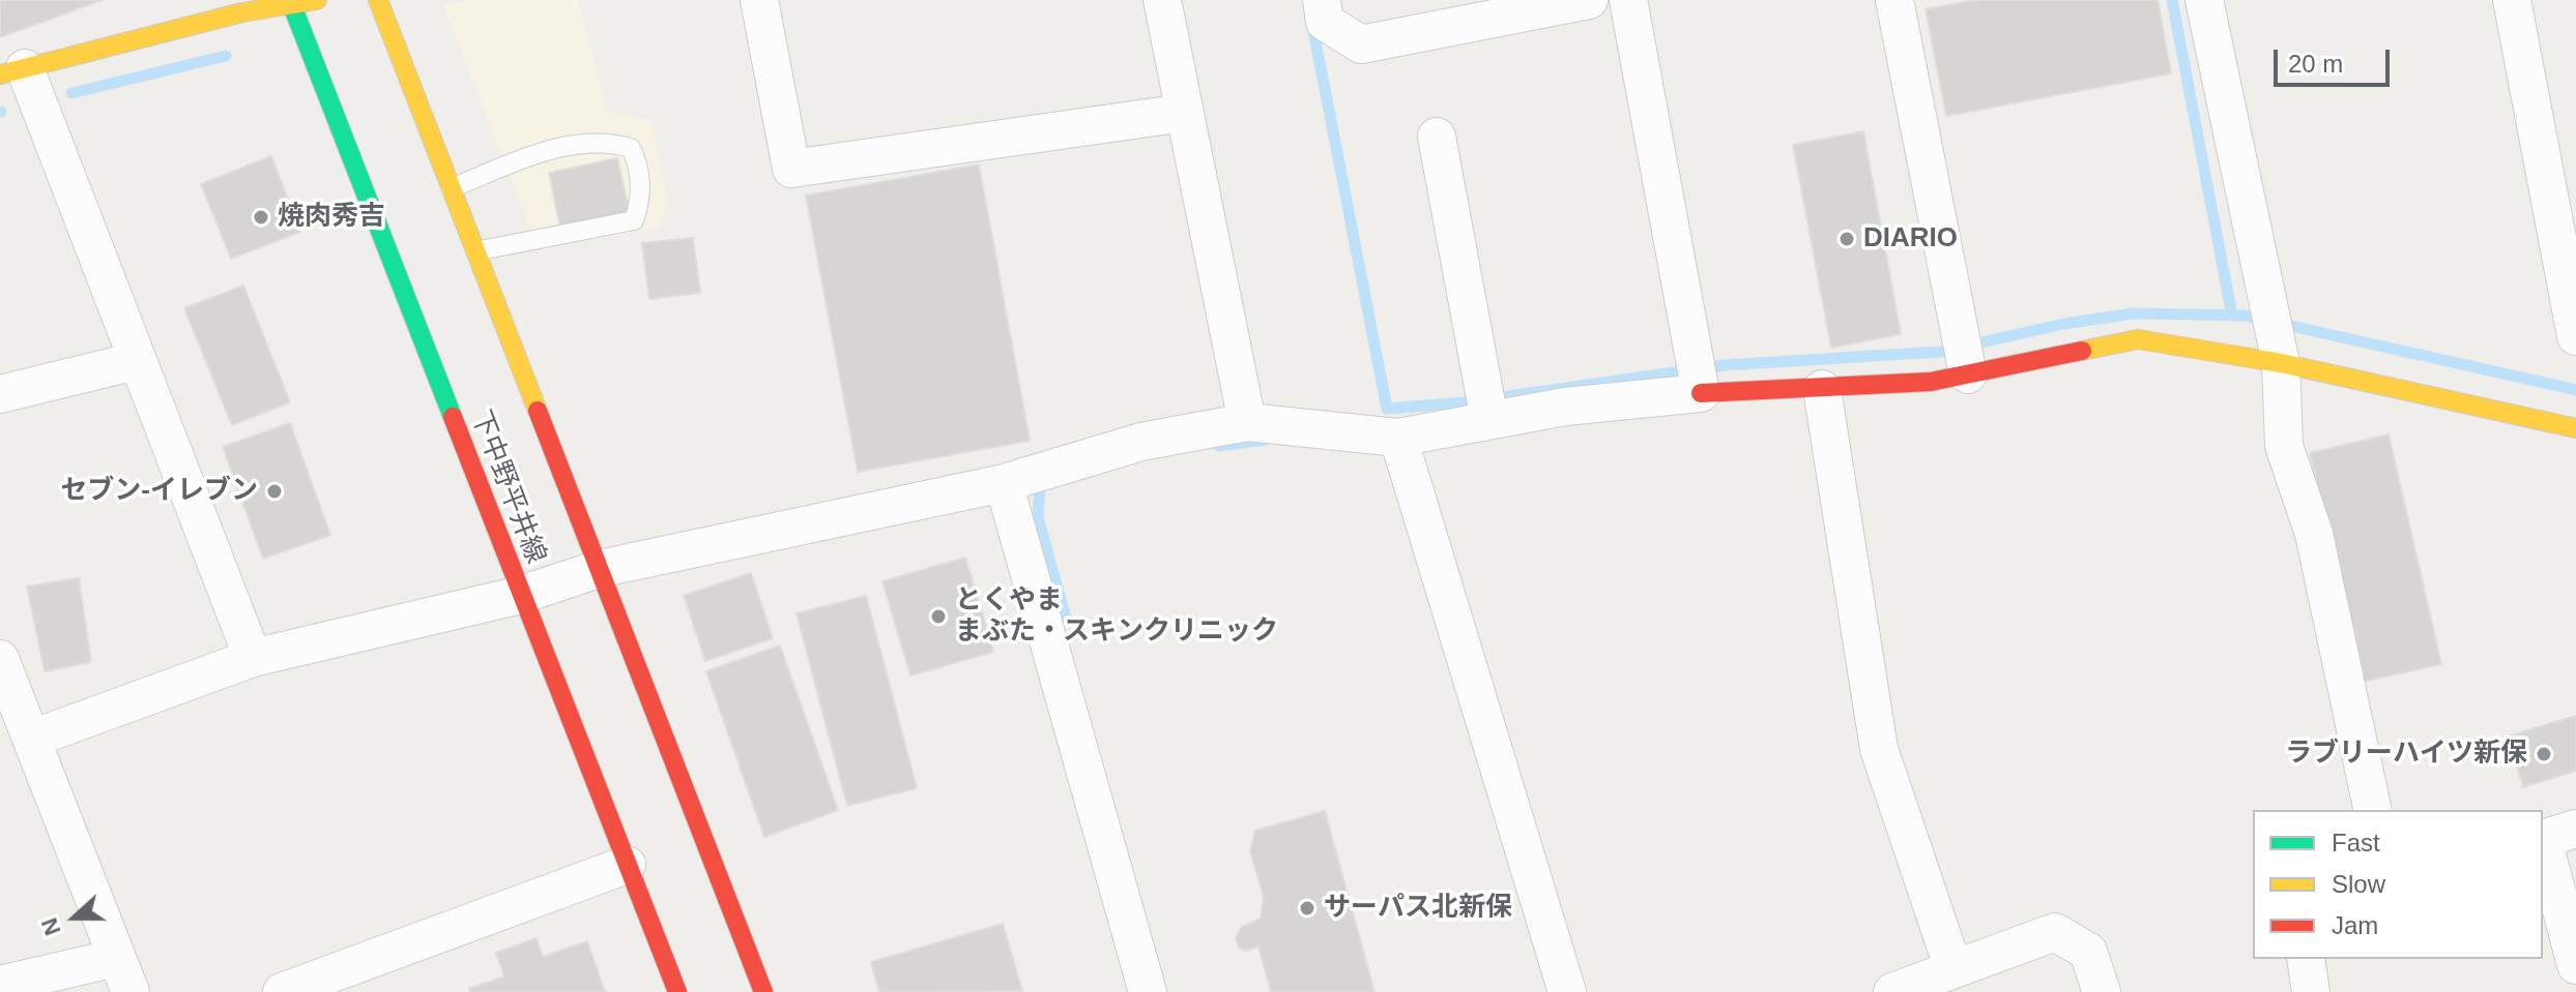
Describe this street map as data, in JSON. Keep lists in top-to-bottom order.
{
  "streets": {
    "street": ["下中野平井線"]
  },
  "places": [
    "焼肉秀吉",
    "DIARIO",
    "セブン-イレブン",
    "とくやま まぶた・スキンクリニック",
    "ラブリーハイツ新保",
    "サーパス北新保"
  ],
  "legend": ["Fast", "Slow", "Jam"],
  "scale_bar": "20 m",
  "north": "left"
}
